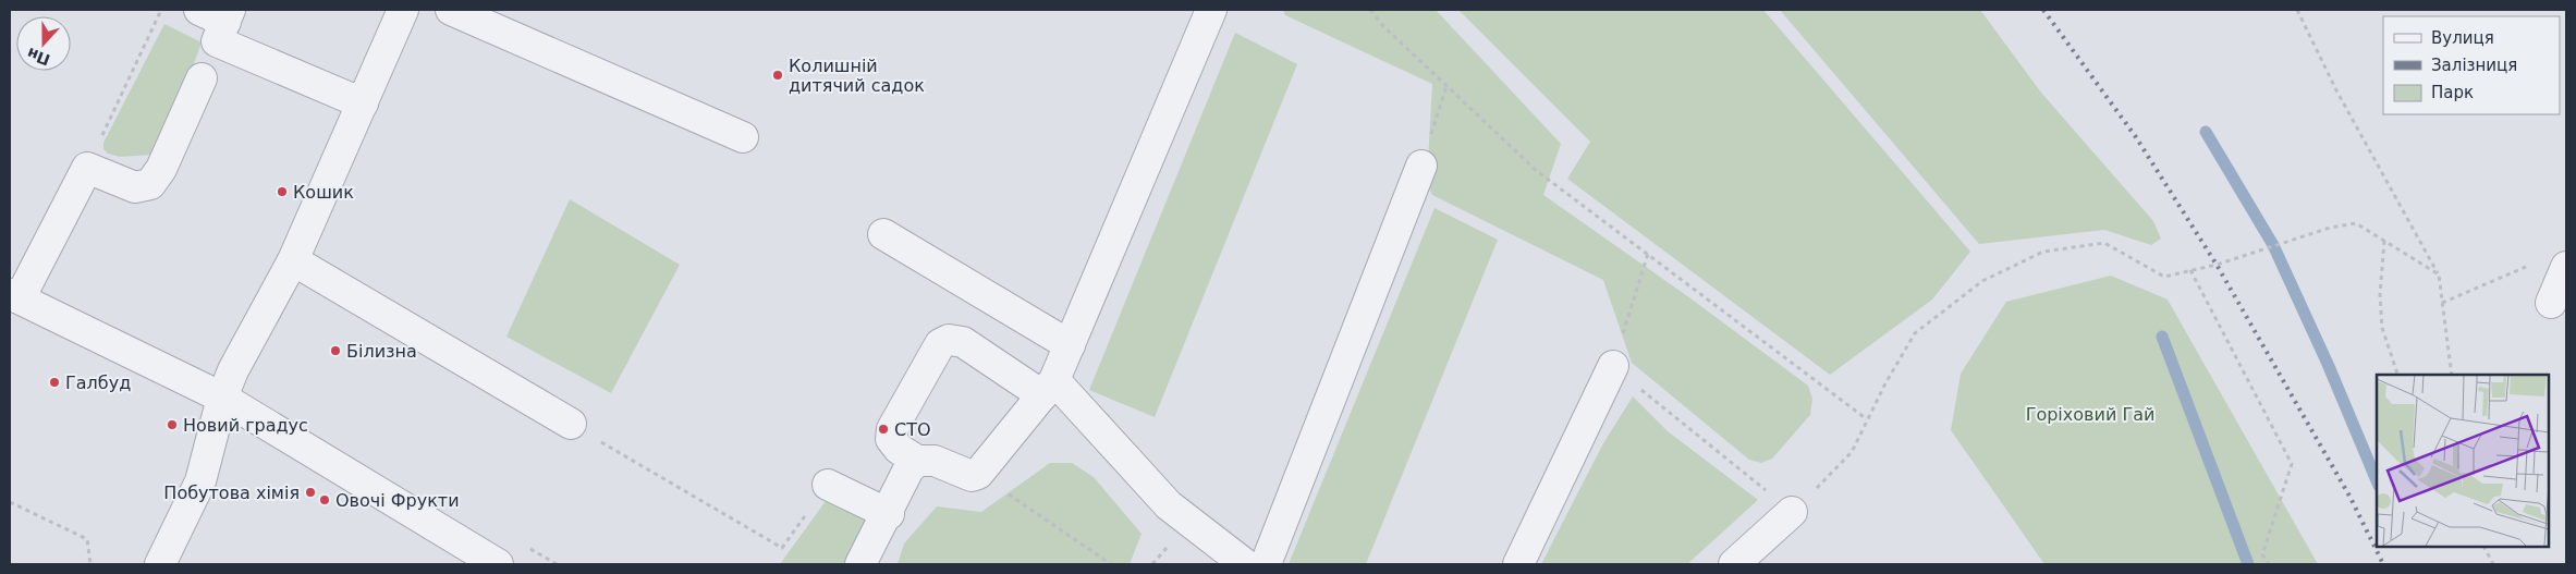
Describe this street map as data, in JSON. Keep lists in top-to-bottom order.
{
  "parks": ["Горіховий Гай"],
  "places": [
    "Колишній дитячий садок",
    "Кошик",
    "Білизна",
    "Галбуд",
    "Новий градус",
    "СТО",
    "Побутова хімія",
    "Овочі Фрукти"
  ],
  "legend": ["Вулиця", "Залізниця", "Парк"],
  "north": "bottom"
}
